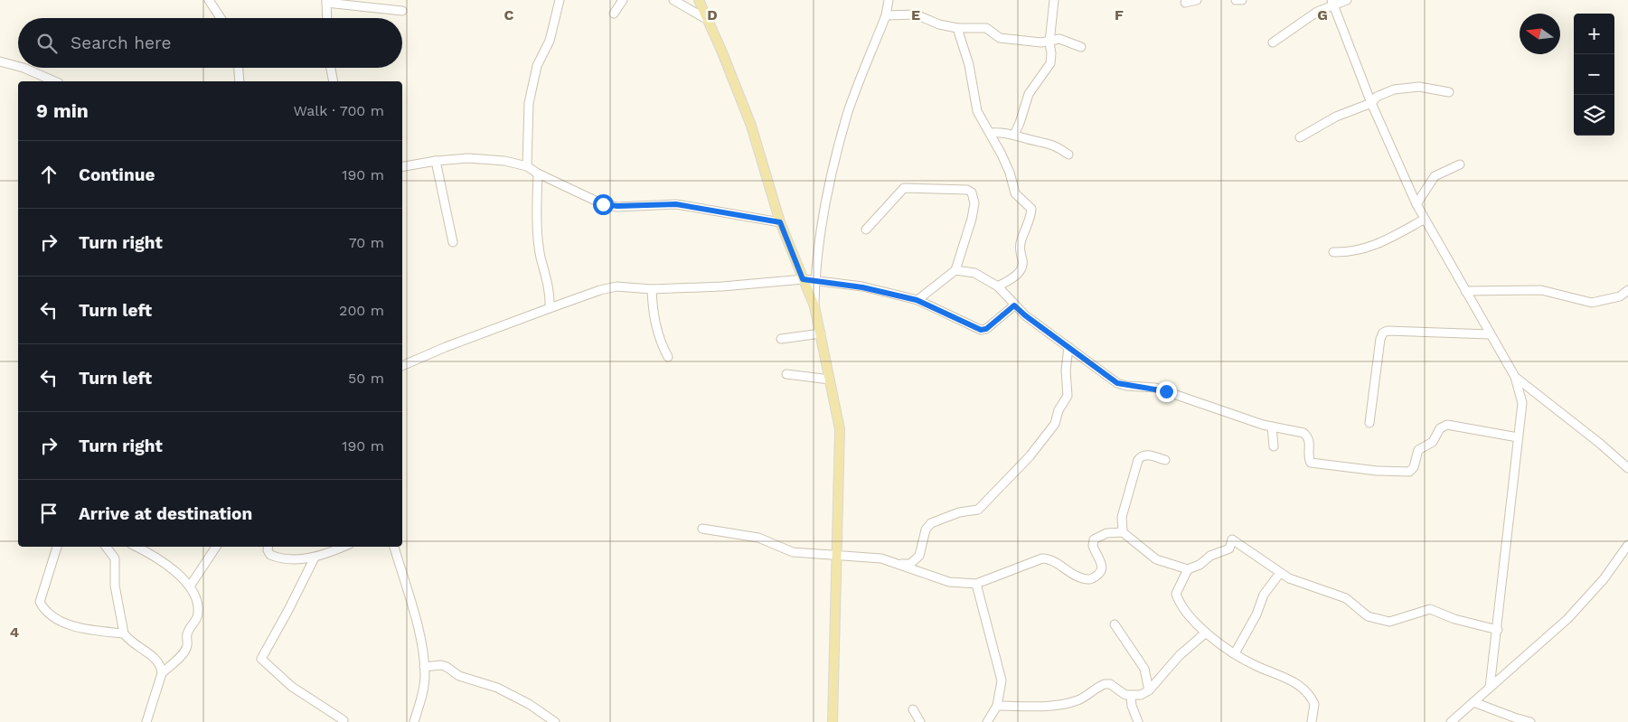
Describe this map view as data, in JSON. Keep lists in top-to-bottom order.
{
  "north": "left",
  "page": {
    "map_buttons": ["+", "−"],
    "search": "Search here",
    "heading": ["9 min", "Walk · 700 m"],
    "list": [
      ["Continue", "190 m"],
      ["Turn right", "70 m"],
      ["Turn left", "200 m"],
      ["Turn left", "50 m"],
      ["Turn right", "190 m"],
      "Arrive at destination"
    ]
  },
  "grid": {
    "columns": [
      "C",
      "D",
      "E",
      "F",
      "G"
    ],
    "rows": ["4"]
  }
}
